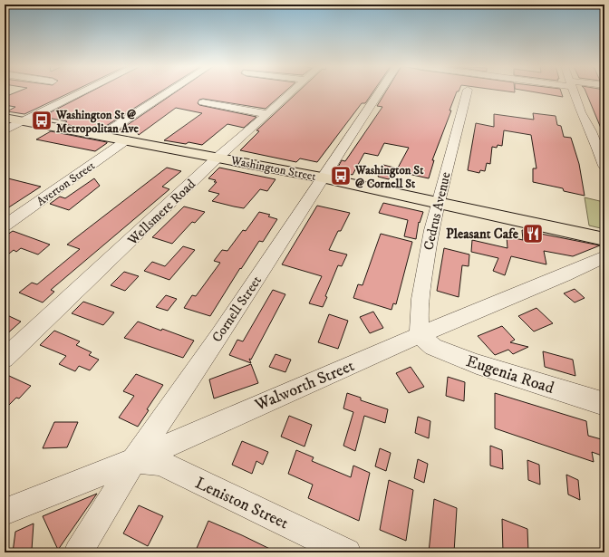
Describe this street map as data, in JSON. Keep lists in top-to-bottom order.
{
  "streets": {
    "main road": ["Washington Street"],
    "street": [
      "Averton Street",
      "Cedrus Avenue",
      "Wellsmere Road",
      "Cornell Street",
      "Eugenia Road",
      "Walworth Street",
      "Leniston Street"
    ]
  },
  "crossings": [
    ["Washington Street", "Averton Street"],
    ["Washington Street", "Cedrus Avenue"],
    ["Washington Street", "Wellsmere Road"],
    ["Washington Street", "Cornell Street"],
    ["Cedrus Avenue", "Eugenia Road"],
    ["Cedrus Avenue", "Walworth Street"],
    ["Cornell Street", "Walworth Street"],
    ["Cornell Street", "Leniston Street"],
    ["Eugenia Road", "Walworth Street"],
    ["Walworth Street", "Leniston Street"]
  ],
  "places": {
    "bus stop": ["Washington St @ Metropolitan Ave", "Washington St @ Cornell St"],
    "restaurant": ["Pleasant Cafe"]
  }
}
